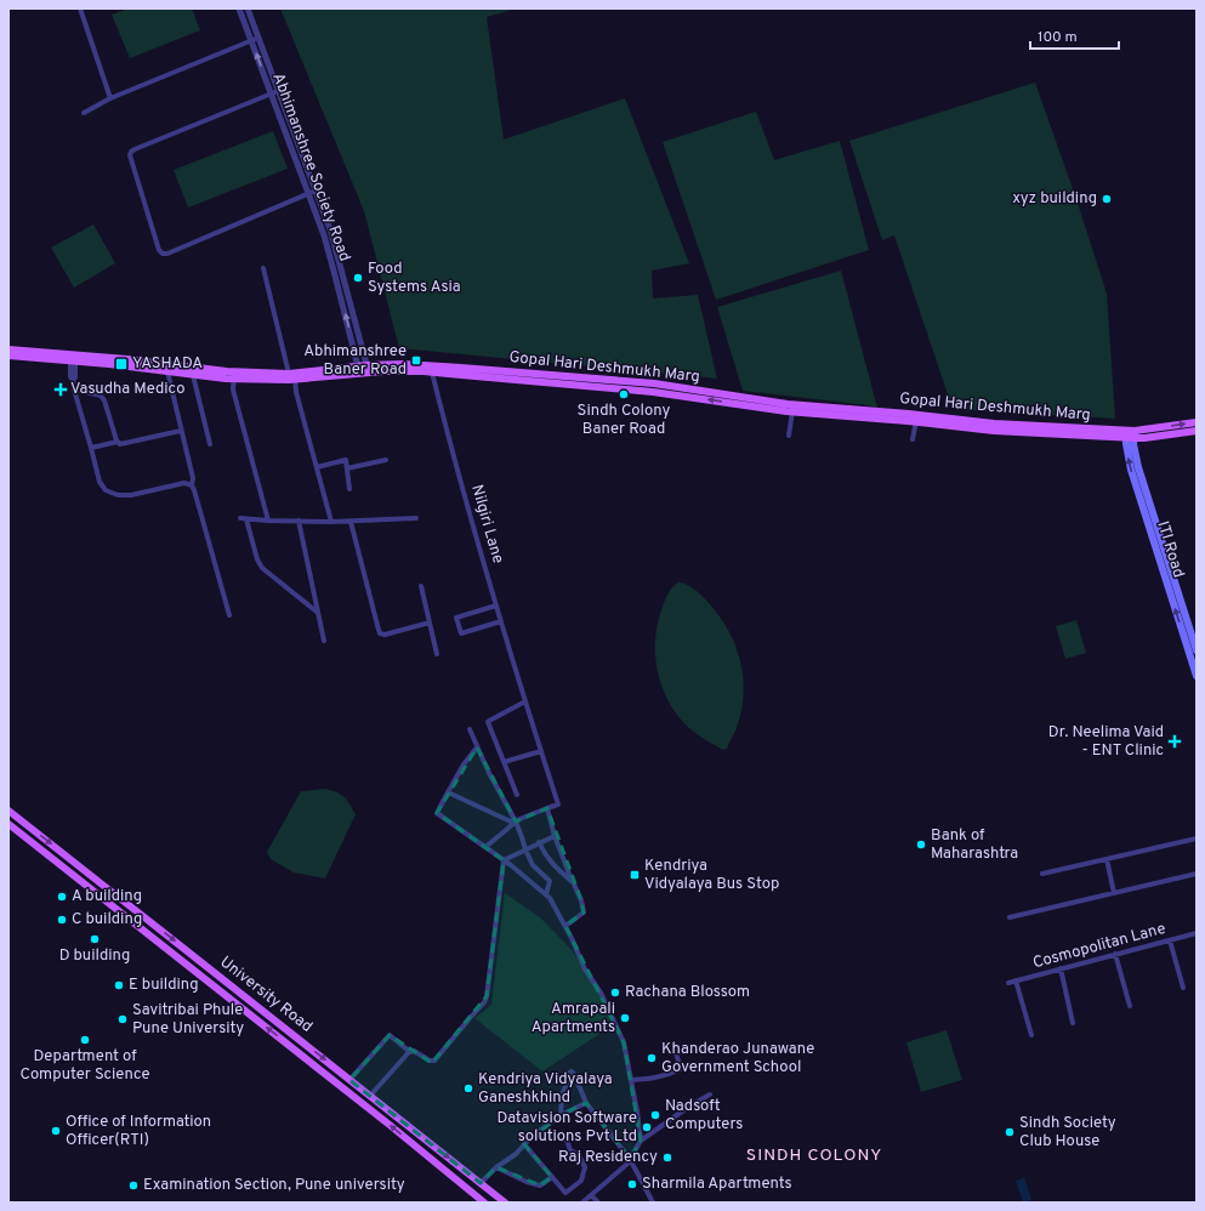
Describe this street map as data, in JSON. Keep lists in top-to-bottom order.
{
  "streets": {
    "main road": ["Gopal Hari Deshmukh Marg", "ITI Road", "University Road"],
    "street": ["Abhimanshree Society Road", "Nilgiri Lane", "Cosmopolitan Lane"]
  },
  "crossings": [
    ["Abhimanshree Society Road", "Gopal Hari Deshmukh Marg"],
    ["Gopal Hari Deshmukh Marg", "Nilgiri Lane"],
    ["Gopal Hari Deshmukh Marg", "ITI Road"]
  ],
  "districts": ["SINDH COLONY"],
  "places": {
    "other": [
      "xyz building",
      "Food Systems Asia",
      "Sindh Colony Baner Road",
      "Bank of Maharashtra",
      "A building",
      "C building",
      "D building",
      "E building",
      "Rachana Blossom",
      "Amrapali Apartments",
      "Savitribai Phule Pune University",
      "Department of Computer Science",
      "Khanderao Junawane Government School",
      "Kendriya Vidyalaya Ganeshkhind",
      "Nadsoft Computers",
      "Datavision Software solutions Pvt Ltd",
      "Office of Information Officer(RTI)",
      "Sindh Society Club House",
      "Raj Residency",
      "Sharmila Apartments",
      "Examination Section, Pune university"
    ],
    "transit": ["Abhimanshree Baner Road", "YASHADA", "Kendriya Vidyalaya Bus Stop"],
    "health": ["Vasudha Medico", "Dr. Neelima Vaid - ENT Clinic"]
  },
  "scale_bar": "100 m"
}
